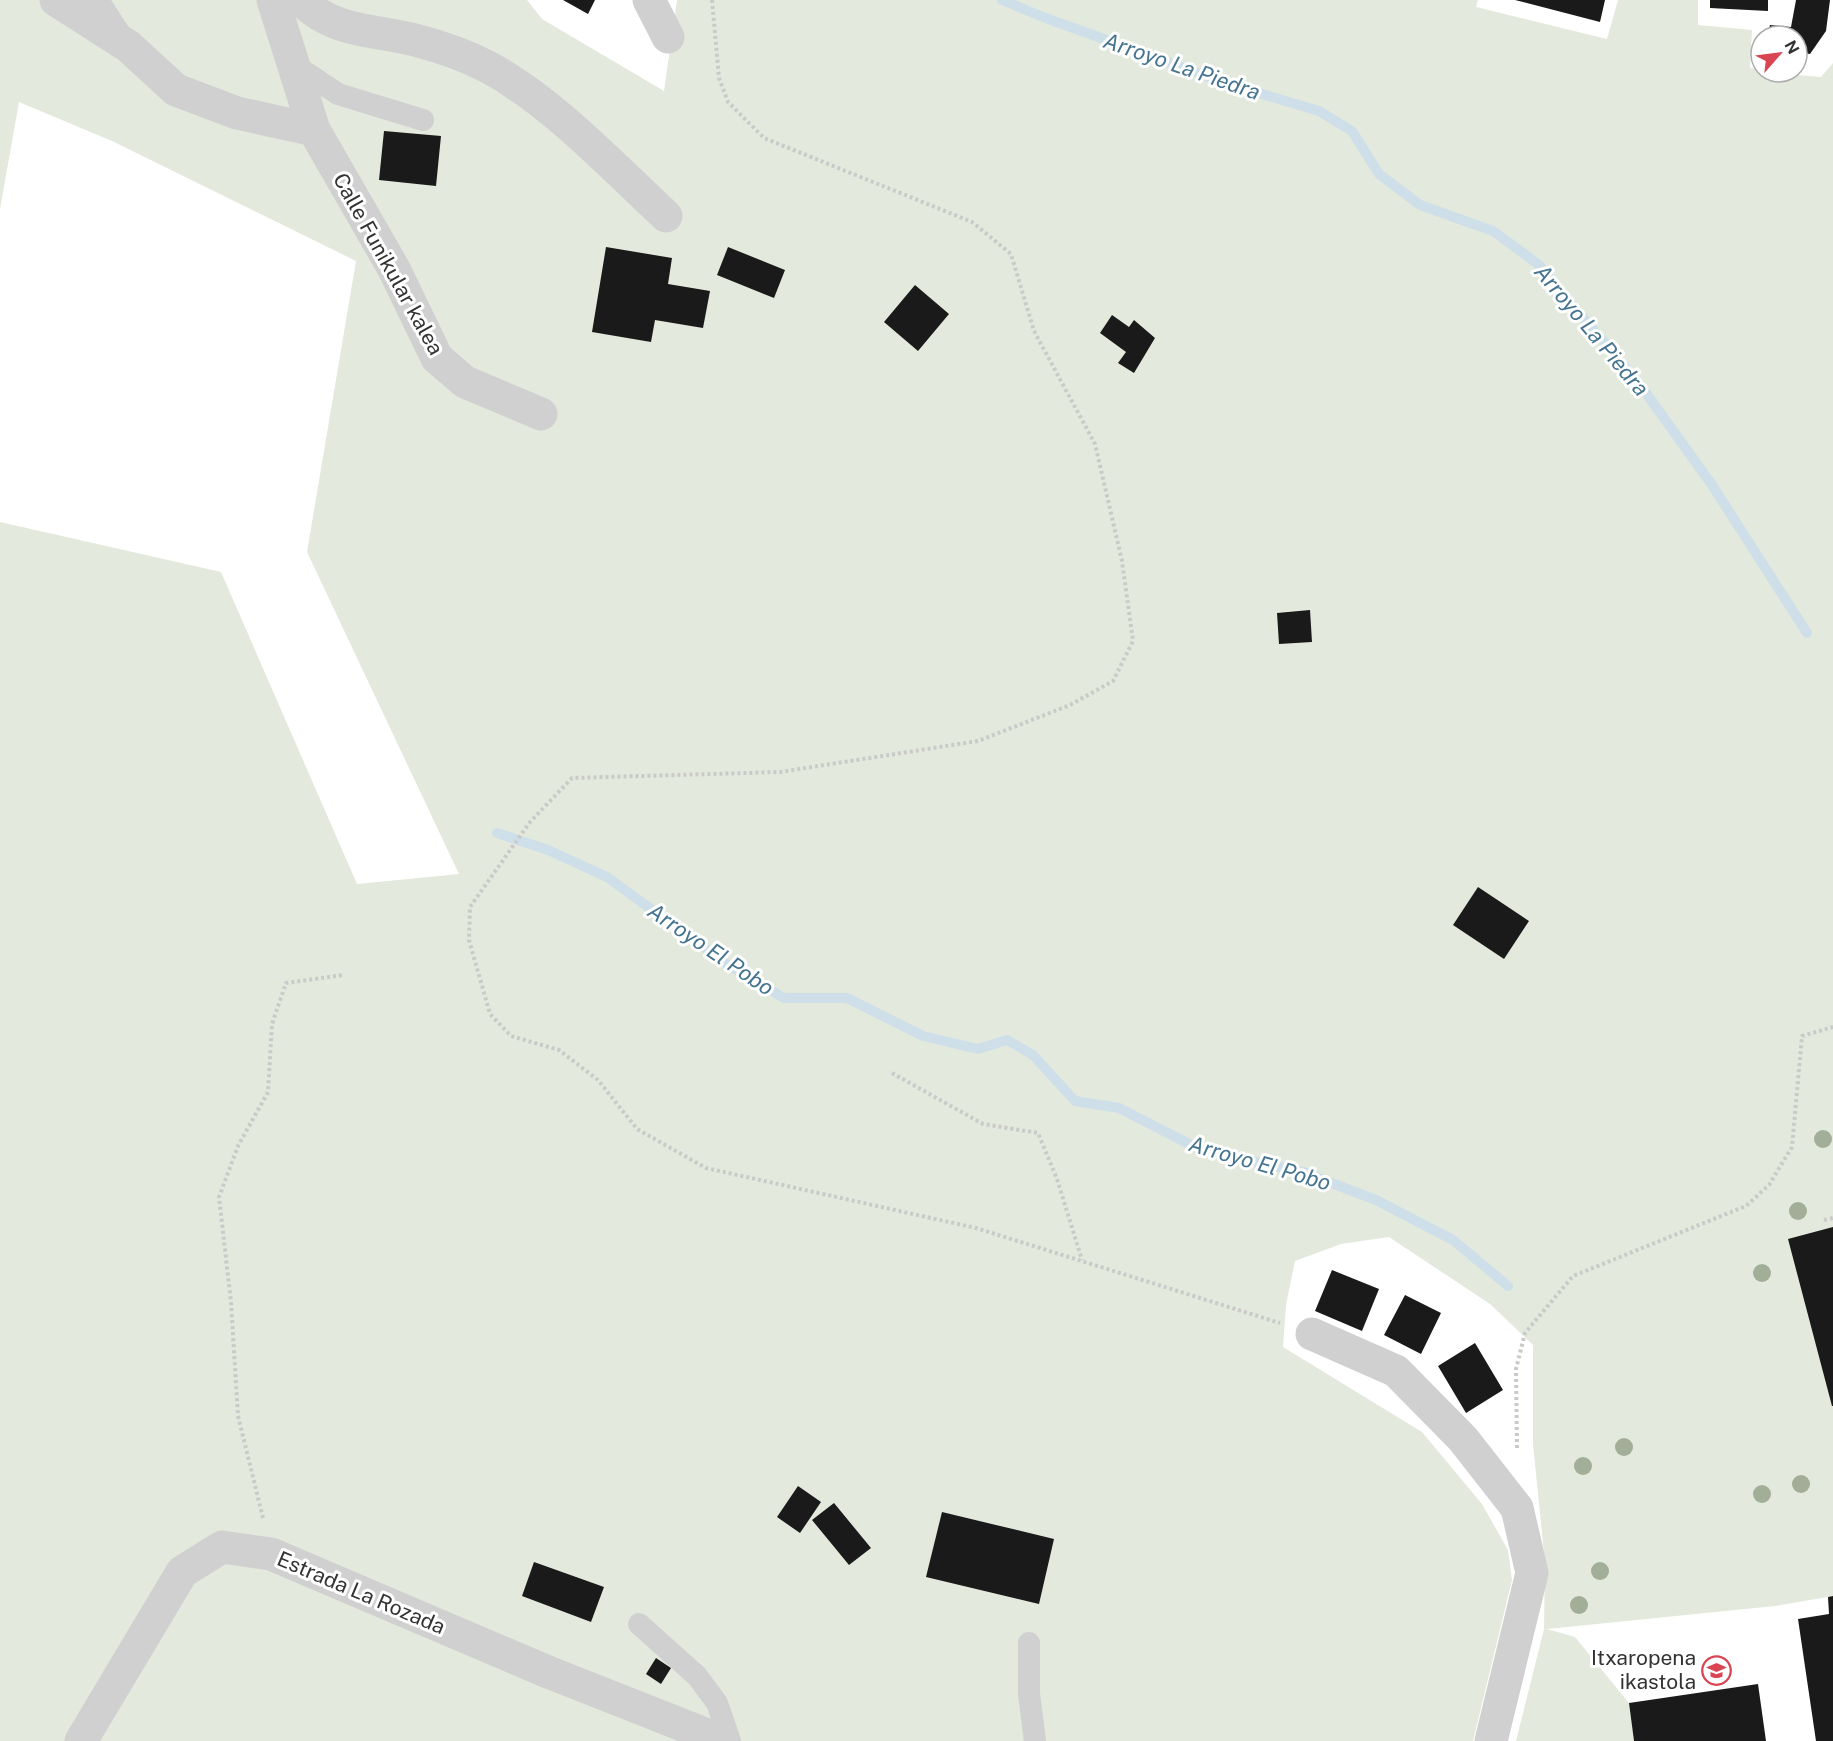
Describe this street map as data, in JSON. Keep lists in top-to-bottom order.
{
  "streets": {
    "street": ["Calle Funikular kalea", "Estrada La Rozada"]
  },
  "water": ["Arroyo La Piedra", "Arroyo El Pobo"],
  "places": {
    "school or university": ["Itxaropena ikastola"]
  },
  "north": "top right"
}
